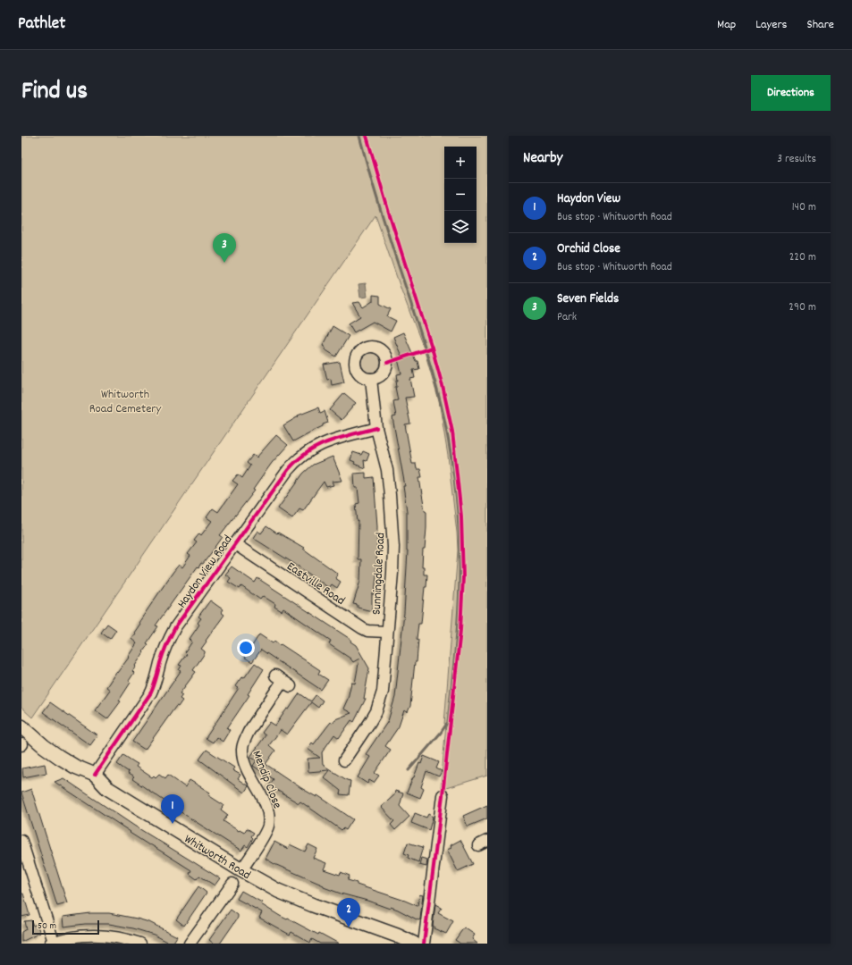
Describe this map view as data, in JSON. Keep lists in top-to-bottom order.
{
  "streets": {
    "main road": ["Whitworth Road"],
    "street": [
      "Haydon View Road",
      "Sunningdale Road",
      "Eastville Road",
      "Mendip Close"
    ]
  },
  "crossings": [
    ["Haydon View Road", "Sunningdale Road"],
    ["Haydon View Road", "Eastville Road"],
    ["Haydon View Road", "Whitworth Road"],
    ["Sunningdale Road", "Eastville Road"],
    ["Mendip Close", "Whitworth Road"]
  ],
  "parks": ["Whitworth Road Cemetery"],
  "scale_bar": "50 m",
  "page": {
    "header": "Pathlet",
    "nav": ["Map", "Layers", "Share"],
    "title": "Find us",
    "buttons": "Directions",
    "heading": ["Nearby", "3 results"],
    "map_buttons": ["+", "−"],
    "list": [
      {
        "mark": "1",
        "name": "Haydon View",
        "note": "Bus stop · Whitworth Road",
        "value": "140 m"
      },
      {
        "mark": "2",
        "name": "Orchid Close",
        "note": "Bus stop · Whitworth Road",
        "value": "220 m"
      },
      {
        "mark": "3",
        "name": "Seven Fields",
        "note": "Park",
        "value": "290 m"
      }
    ],
    "pins": ["3", "1", "2"],
    "scale": "50 m"
  }
}
